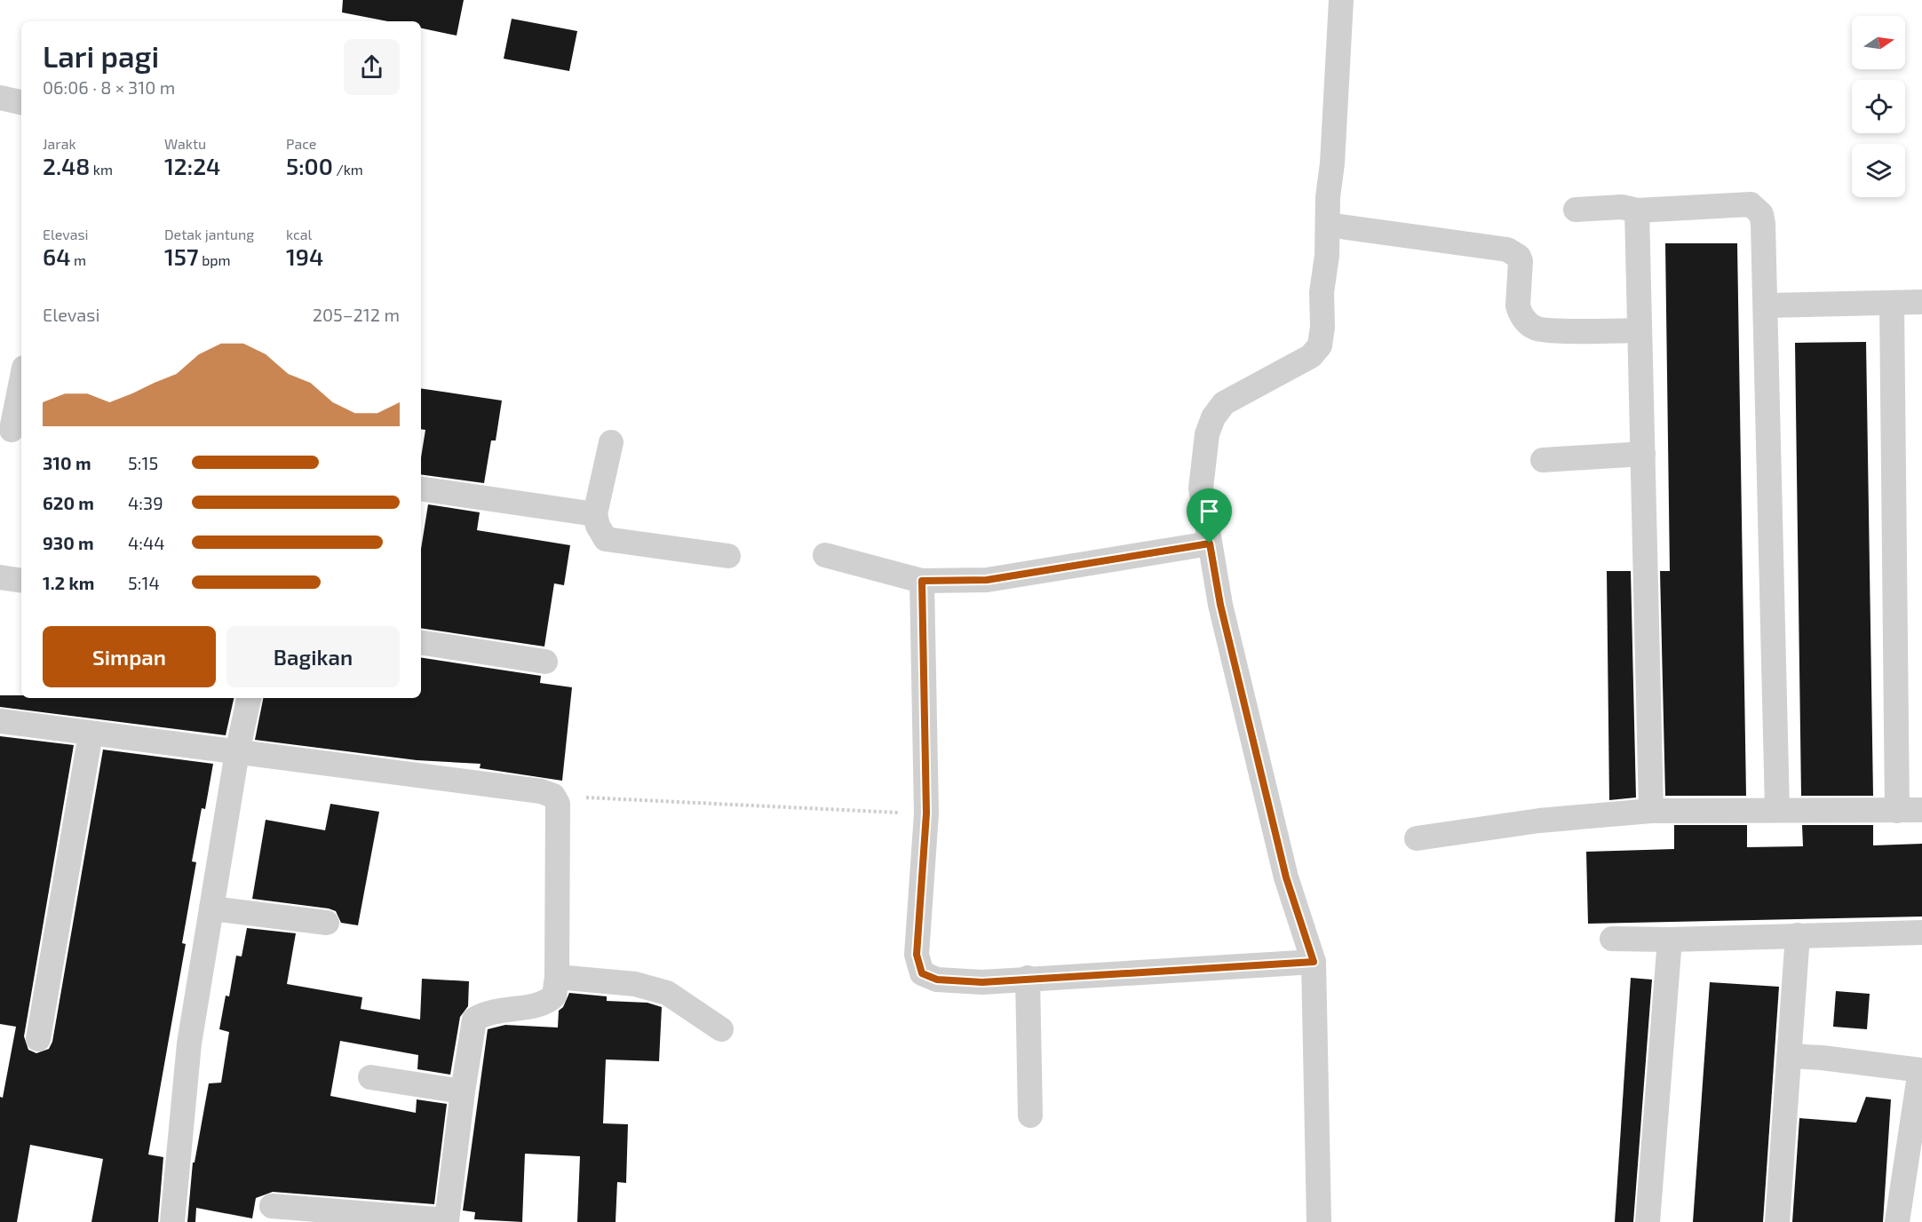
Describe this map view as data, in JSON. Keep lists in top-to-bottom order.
{
  "north": "right",
  "page": {
    "heading": ["Lari pagi", "06:06 · 8 × 310 m"],
    "stats": [
      ["Jarak", "2.48 km"],
      ["Waktu", "12:24"],
      ["Pace", "5:00 /km"],
      ["Elevasi", "64 m"],
      ["Detak jantung", "157 bpm"],
      ["kcal", "194"]
    ],
    "chart": ["Elevasi", "205–212 m"],
    "list": [
      {
        "name": "310 m",
        "note": "5:15"
      },
      {
        "name": "620 m",
        "note": "4:39"
      },
      {
        "name": "930 m",
        "note": "4:44"
      },
      {
        "name": "1.2 km",
        "note": "5:14"
      }
    ],
    "buttons": ["Simpan", "Bagikan"]
  }
}
